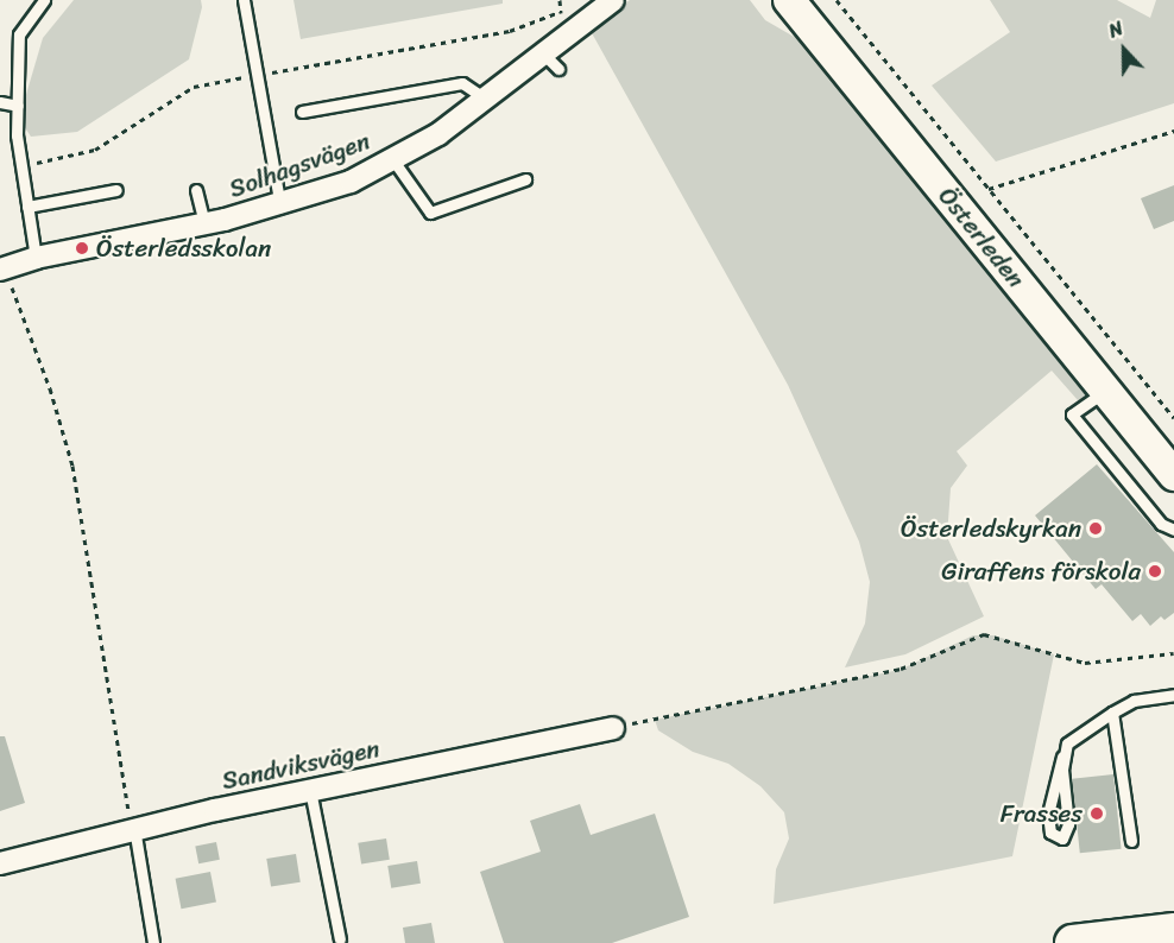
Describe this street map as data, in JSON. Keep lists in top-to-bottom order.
{
  "streets": {
    "main road": ["Österleden"],
    "street": ["Solhagsvägen", "Sandviksvägen"]
  },
  "places": [
    "Österledsskolan",
    "Österledskyrkan",
    "Giraffens förskola",
    "Frasses"
  ],
  "north": "top"
}
